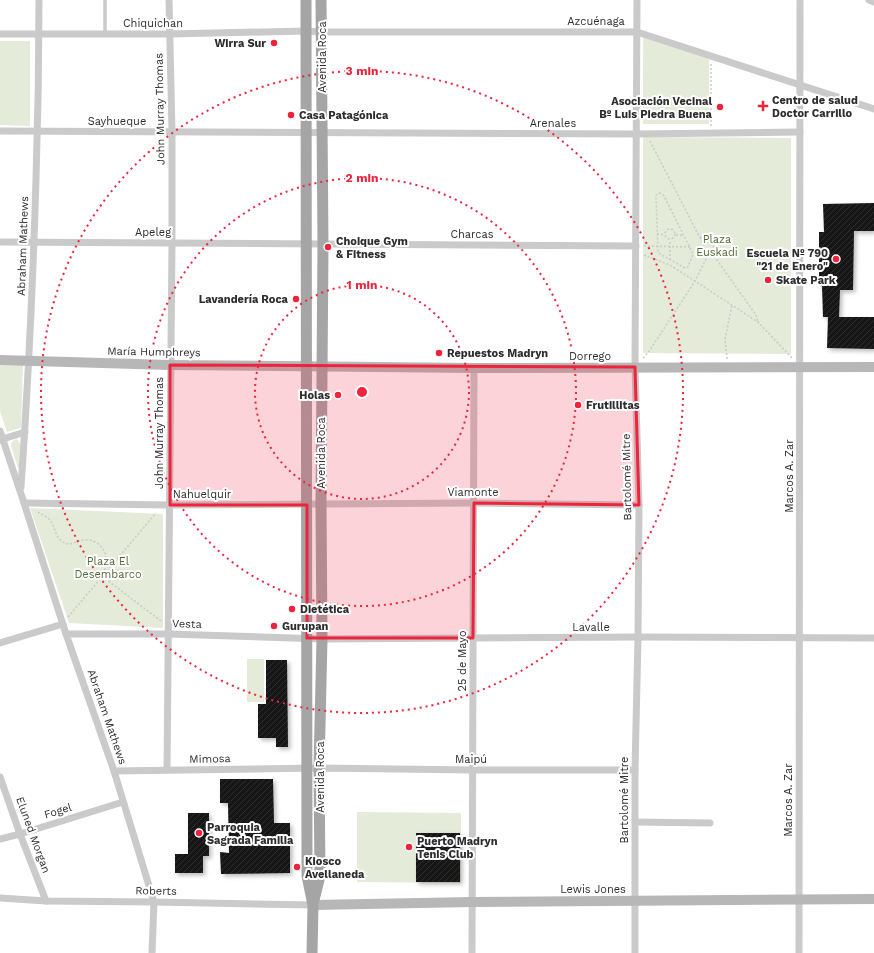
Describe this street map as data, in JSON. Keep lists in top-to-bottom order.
{
  "streets": {
    "main road": [
      "Avenida Roca",
      "María Humphreys",
      "Dorrego",
      "Lewis Jones"
    ],
    "street": [
      "Azcuénaga",
      "Chiquichan",
      "John Murray Thomas",
      "Sayhueque",
      "Arenales",
      "Apeleg",
      "Charcas",
      "Abraham Mathews",
      "Marcos A. Zar",
      "Bartolomé Mitre",
      "Viamonte",
      "Nahuelquir",
      "Vesta",
      "Lavalle",
      "25 de Mayo",
      "Mimosa",
      "Maipú",
      "Fogel",
      "Eluned Morgan",
      "Roberts"
    ]
  },
  "crossings": [
    ["Azcuénaga", "Chiquichan"],
    ["Azcuénaga", "Avenida Roca"],
    ["Azcuénaga", "Marcos A. Zar"],
    ["Azcuénaga", "Bartolomé Mitre"],
    ["Chiquichan", "Avenida Roca"],
    ["Chiquichan", "John Murray Thomas"],
    ["Chiquichan", "Abraham Mathews"],
    ["Avenida Roca", "Sayhueque"],
    ["Avenida Roca", "Arenales"],
    ["Avenida Roca", "Apeleg"],
    ["Avenida Roca", "Charcas"],
    ["Avenida Roca", "María Humphreys"],
    ["Avenida Roca", "Dorrego"],
    ["Avenida Roca", "Viamonte"],
    ["Avenida Roca", "Nahuelquir"],
    ["Avenida Roca", "Vesta"],
    ["Avenida Roca", "Lavalle"],
    ["Avenida Roca", "Mimosa"],
    ["Avenida Roca", "Maipú"],
    ["Avenida Roca", "Lewis Jones"],
    ["Avenida Roca", "Roberts"],
    ["John Murray Thomas", "Sayhueque"],
    ["John Murray Thomas", "Apeleg"],
    ["John Murray Thomas", "María Humphreys"],
    ["John Murray Thomas", "Nahuelquir"],
    ["John Murray Thomas", "Vesta"],
    ["John Murray Thomas", "Mimosa"],
    ["Sayhueque", "Arenales"],
    ["Sayhueque", "Abraham Mathews"],
    ["Arenales", "Marcos A. Zar"],
    ["Arenales", "Bartolomé Mitre"],
    ["Apeleg", "Charcas"],
    ["Apeleg", "Abraham Mathews"],
    ["Charcas", "Bartolomé Mitre"],
    ["Abraham Mathews", "María Humphreys"],
    ["Abraham Mathews", "Nahuelquir"],
    ["Abraham Mathews", "Vesta"],
    ["Abraham Mathews", "Mimosa"],
    ["Abraham Mathews", "Fogel"],
    ["Abraham Mathews", "Roberts"],
    ["María Humphreys", "Dorrego"],
    ["Dorrego", "Marcos A. Zar"],
    ["Dorrego", "Bartolomé Mitre"],
    ["Dorrego", "25 de Mayo"],
    ["Marcos A. Zar", "Lavalle"],
    ["Marcos A. Zar", "Lewis Jones"],
    ["Bartolomé Mitre", "Viamonte"],
    ["Bartolomé Mitre", "Lavalle"],
    ["Bartolomé Mitre", "Maipú"],
    ["Bartolomé Mitre", "Lewis Jones"],
    ["Viamonte", "Nahuelquir"],
    ["Viamonte", "25 de Mayo"],
    ["Vesta", "Lavalle"],
    ["Lavalle", "25 de Mayo"],
    ["25 de Mayo", "Maipú"],
    ["25 de Mayo", "Lewis Jones"],
    ["Mimosa", "Maipú"],
    ["Fogel", "Eluned Morgan"],
    ["Eluned Morgan", "Roberts"],
    ["Lewis Jones", "Roberts"]
  ],
  "parks": ["Plaza Euskadi", "Plaza El Desembarco"],
  "places": {
    "other": [
      "Wirra Sur",
      "Asociación Vecinal Bº Luis Piedra Buena",
      "Casa Patagónica",
      "Choique Gym & Fitness",
      "Escuela Nº 790 \"21 de Enero\"",
      "Skate Park",
      "Lavandería Roca",
      "Repuestos Madryn",
      "Holas",
      "Frutillitas",
      "Dietética",
      "Gurupan",
      "Parroquia Sagrada Familia",
      "Puerto Madryn Tenis Club",
      "Kiosco Avellaneda"
    ],
    "health": ["Centro de salud Doctor Carrillo"]
  },
  "rings": ["3 min", "2 min", "1 min"]
}
